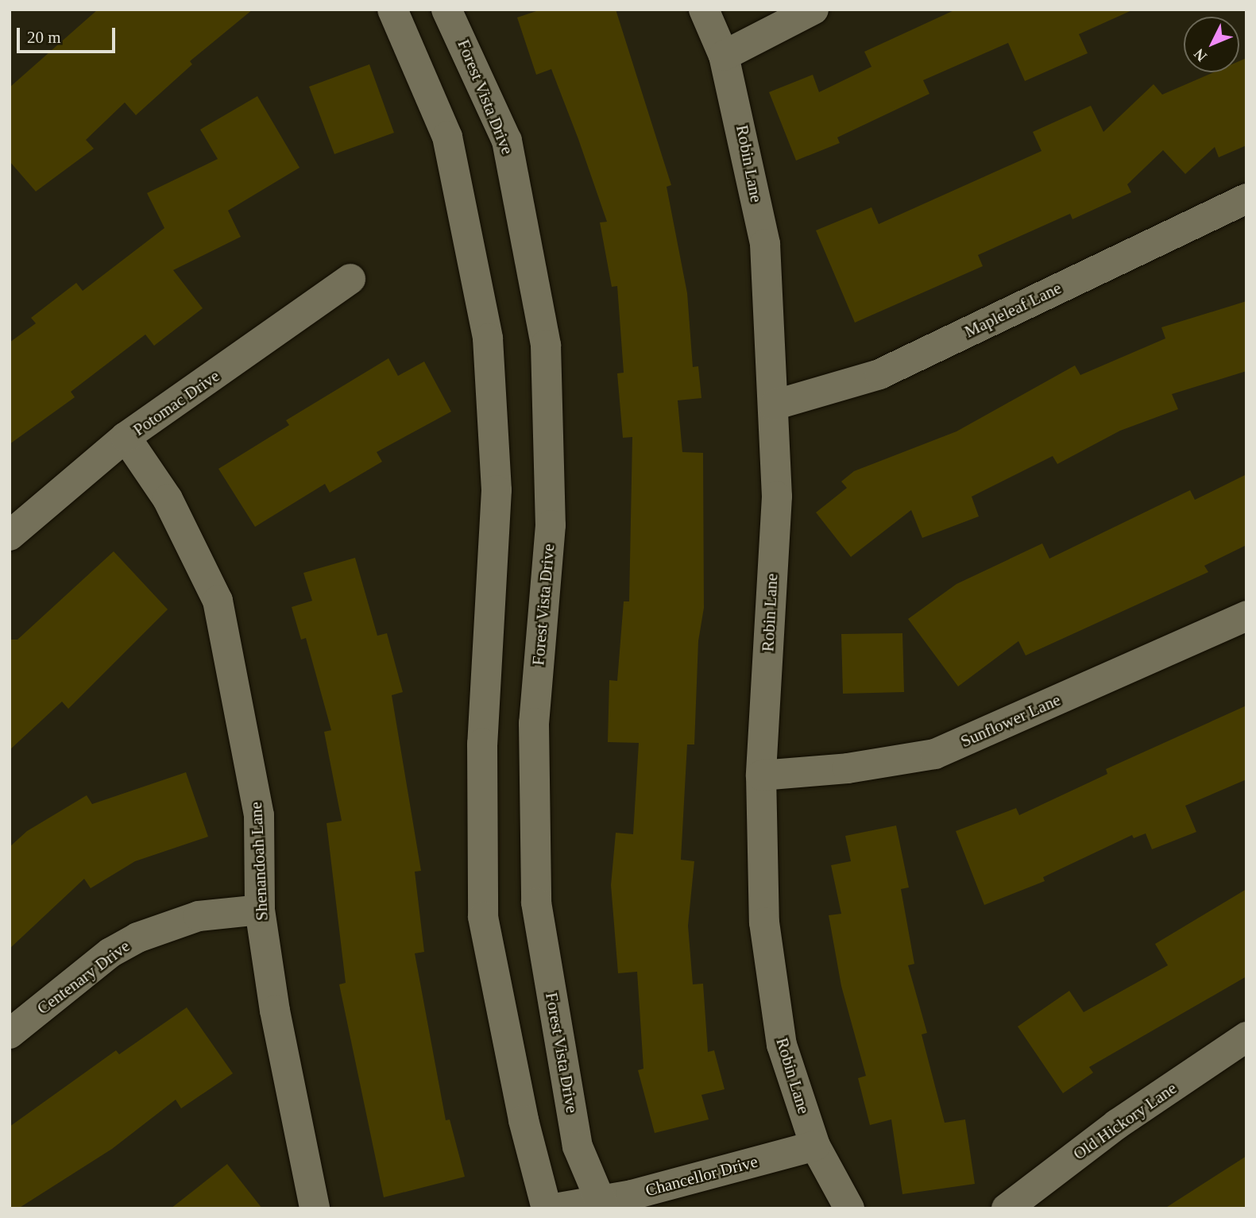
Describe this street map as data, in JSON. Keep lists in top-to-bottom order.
{
  "streets": {
    "street": [
      "Forest Vista Drive",
      "Robin Lane",
      "Mapleleaf Lane",
      "Potomac Drive",
      "Sunflower Lane",
      "Shenandoah Lane",
      "Centenary Drive",
      "Old Hickory Lane",
      "Chancellor Drive"
    ]
  },
  "crossings": [
    ["Forest Vista Drive", "Chancellor Drive"],
    ["Robin Lane", "Mapleleaf Lane"],
    ["Robin Lane", "Sunflower Lane"],
    ["Robin Lane", "Chancellor Drive"],
    ["Potomac Drive", "Shenandoah Lane"],
    ["Shenandoah Lane", "Centenary Drive"]
  ],
  "scale_bar": "20 m",
  "north": "bottom left"
}
